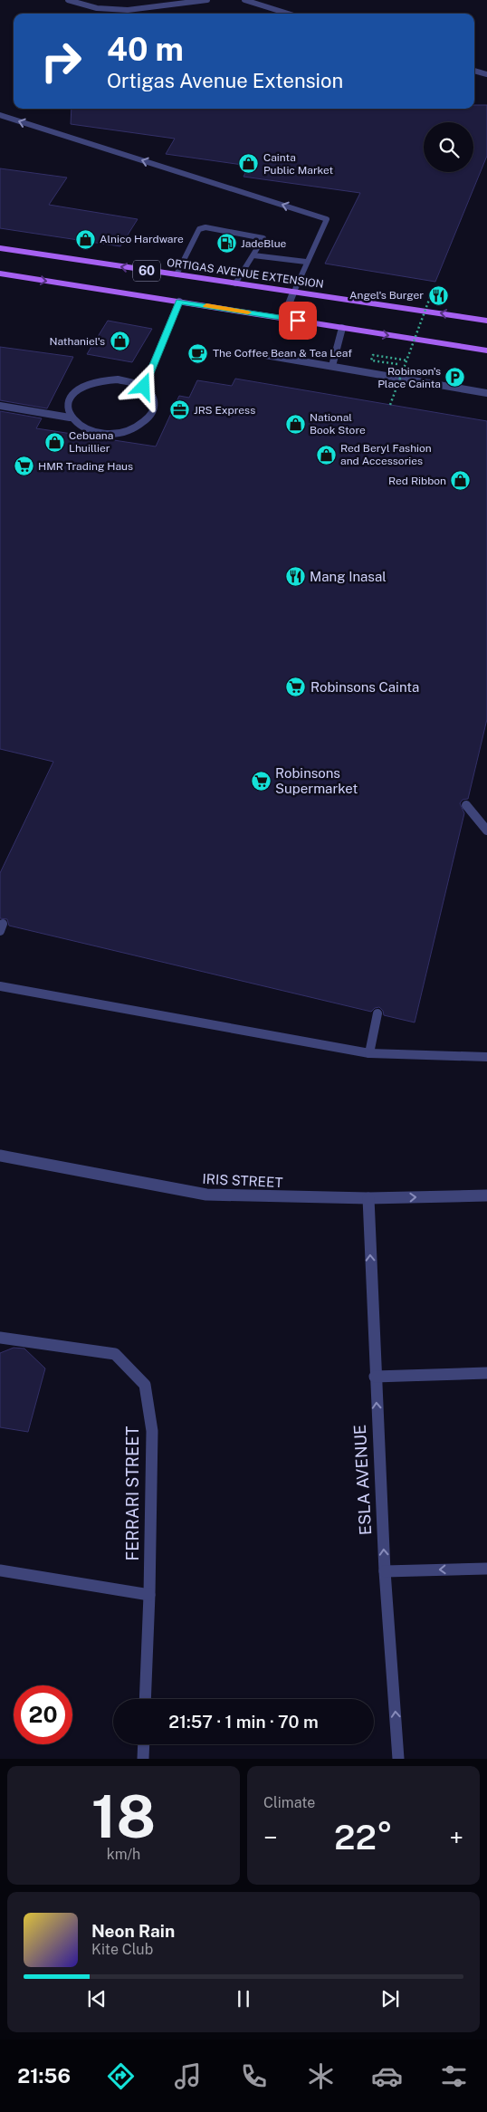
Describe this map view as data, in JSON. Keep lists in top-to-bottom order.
{
  "streets": {
    "main road": ["60", "ORTIGAS AVENUE EXTENSION"],
    "street": ["IRIS STREET", "ESLA AVENUE", "FERRARI STREET"]
  },
  "crossings": [
    ["IRIS STREET", "ESLA AVENUE"]
  ],
  "one_way": ["ESLA AVENUE"],
  "places": {
    "shop": [
      "Cainta Public Market",
      "Alnico Hardware",
      "Nathaniel's",
      "National Book Store",
      "Cebuana Lhuillier",
      "Red Beryl Fashion and Accessories",
      "Red Ribbon"
    ],
    "fuel station": ["JadeBlue"],
    "restaurant": ["Angel's Burger", "Mang Inasal"],
    "cafe": ["The Coffee Bean & Tea Leaf"],
    "parking": ["Robinson's Place Cainta"],
    "office": ["JRS Express"],
    "supermarket": ["HMR Trading Haus", "Robinsons Cainta", "Robinsons Supermarket"]
  },
  "page": {
    "turn": ["40 m", "Ortigas Avenue Extension"],
    "limit": "20",
    "trip": "21:57 · 1 min · 70 m",
    "tile": [
      ["18", "km/h"],
      "Climate"
    ],
    "heat": ["−", "22°", "+"],
    "song": ["Neon Rain", "Kite Club"],
    "tabs": "21:56"
  }
}
